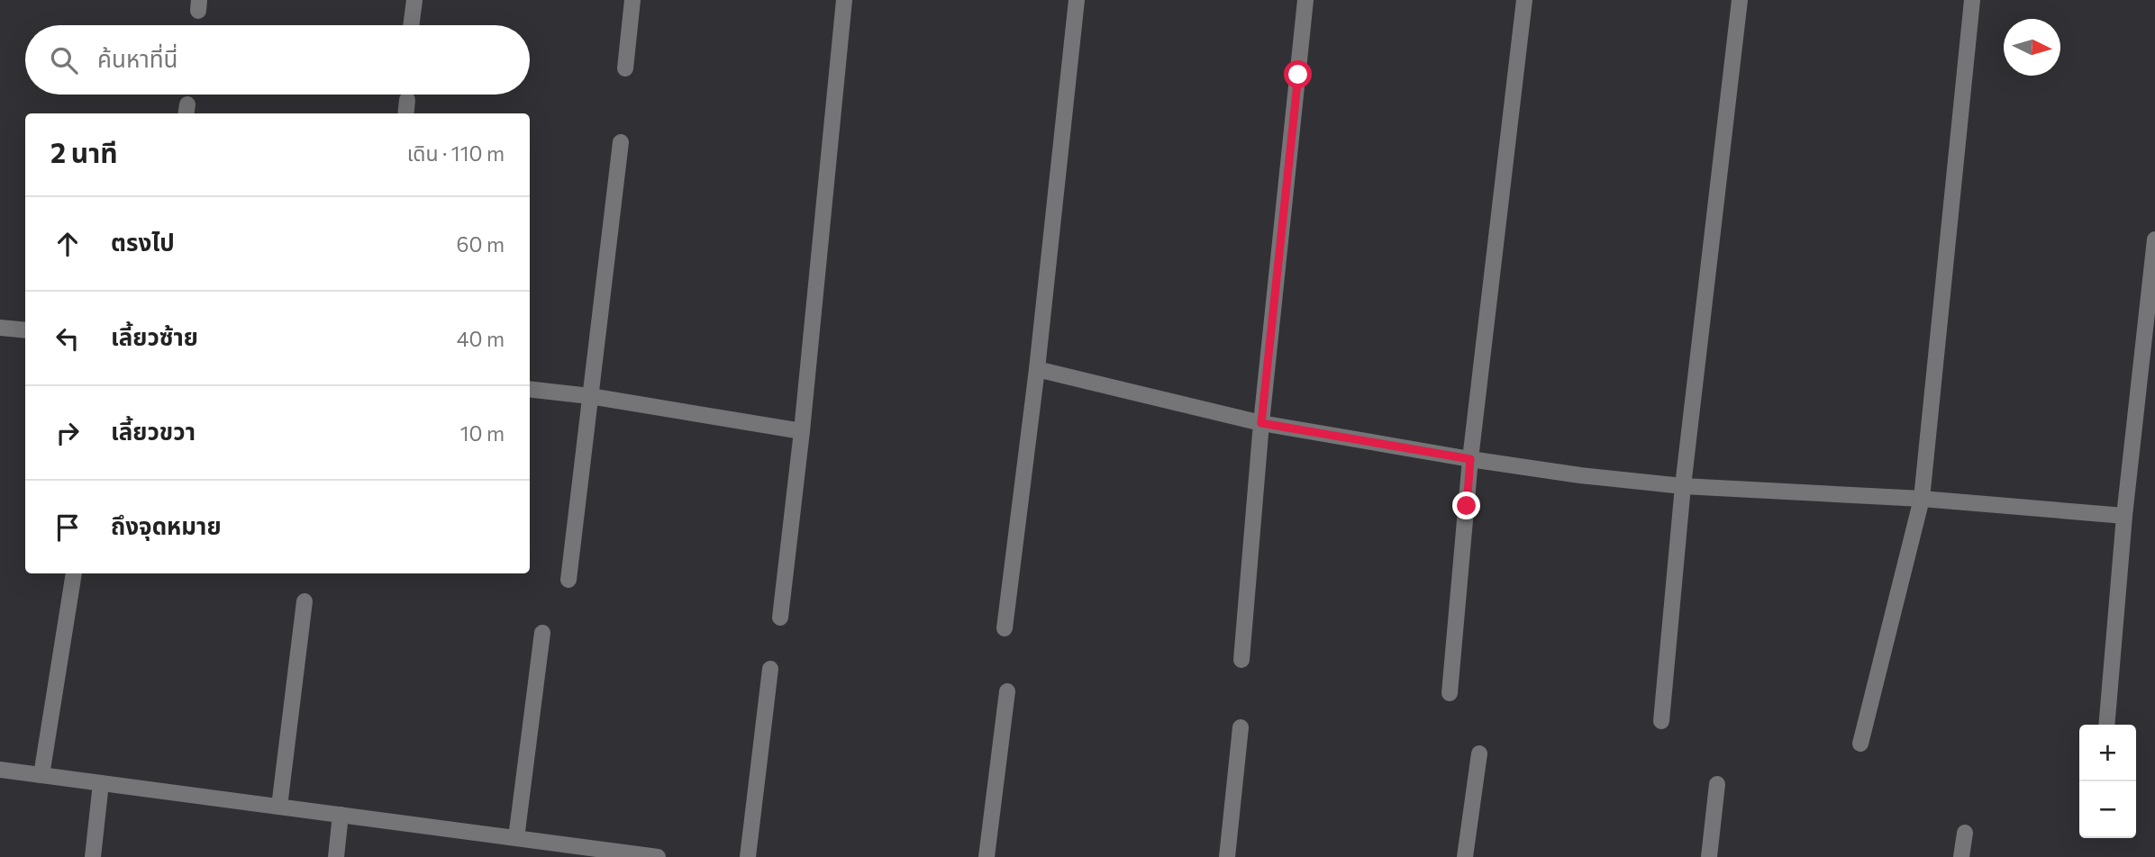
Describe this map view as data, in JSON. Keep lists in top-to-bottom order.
{
  "north": "right",
  "page": {
    "search": "ค้นหาที่นี่",
    "heading": ["2 นาที", "เดิน · 110 m"],
    "list": [
      ["ตรงไป", "60 m"],
      ["เลี้ยวซ้าย", "40 m"],
      ["เลี้ยวขวา", "10 m"],
      "ถึงจุดหมาย"
    ],
    "map_buttons": ["+", "−"]
  }
}
